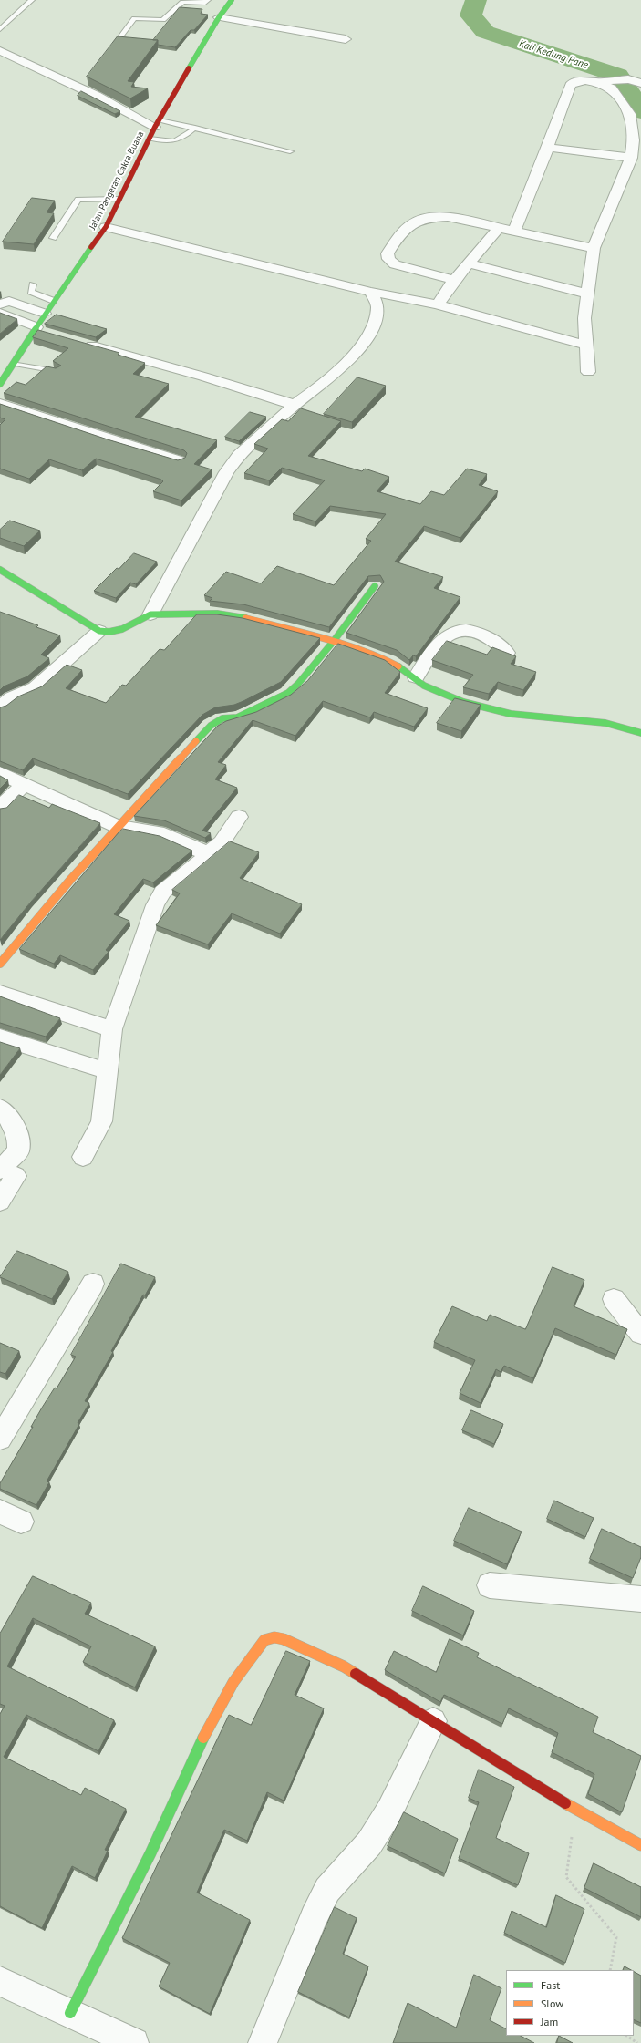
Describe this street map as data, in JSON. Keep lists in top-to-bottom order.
{
  "streets": {
    "street": ["Jalan Pangeran Cakra Buana"]
  },
  "water": ["Kali Kedung Pane"],
  "legend": ["Fast", "Slow", "Jam"]
}
